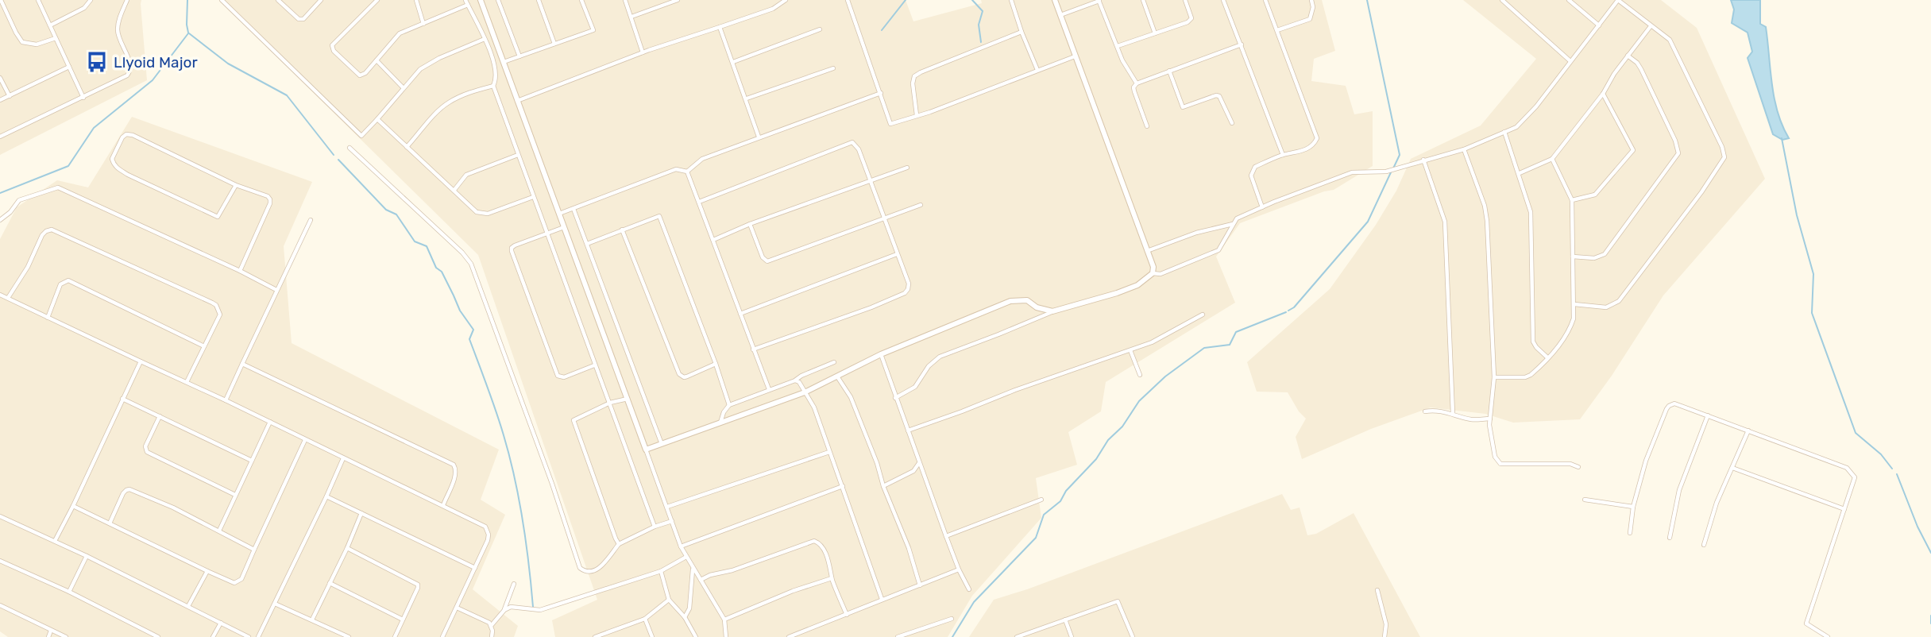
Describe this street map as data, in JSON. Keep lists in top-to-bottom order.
{
  "places": {
    "bus stop": ["Llyoid Major"]
  }
}
